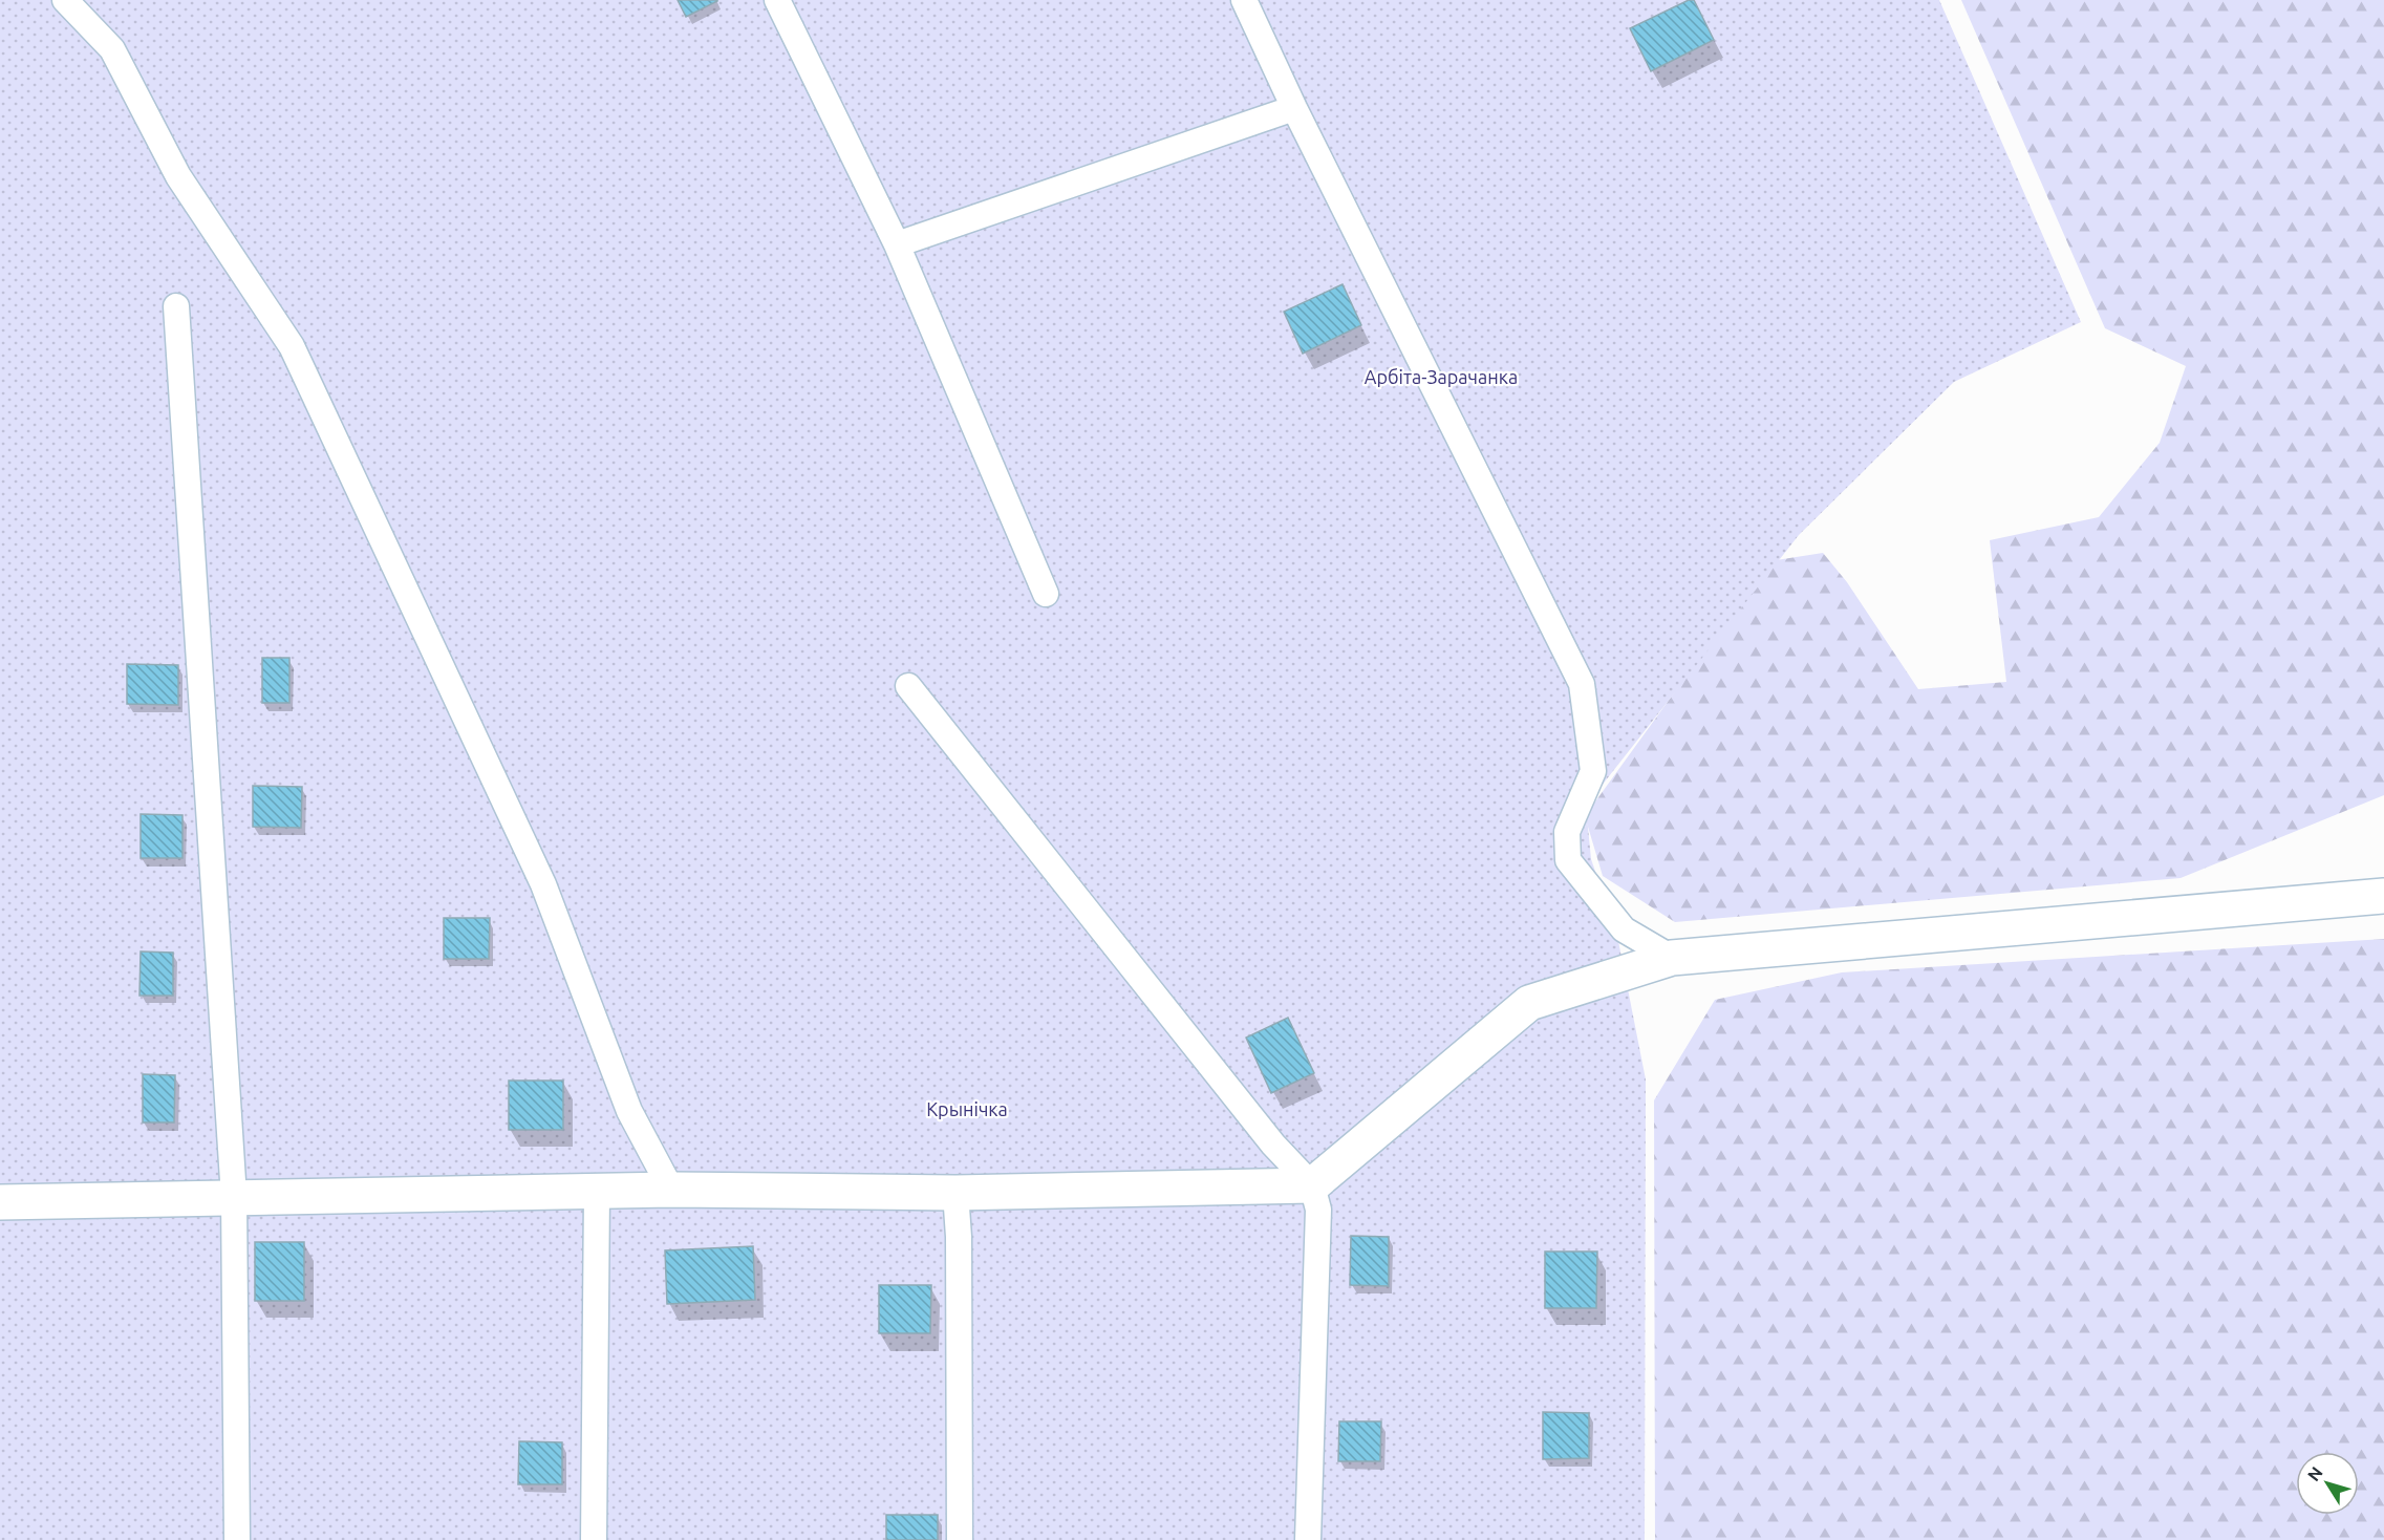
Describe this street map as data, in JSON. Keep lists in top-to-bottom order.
{
  "parks": ["Арбіта-Зарачанка", "Крынічка"],
  "north": "top left"
}
